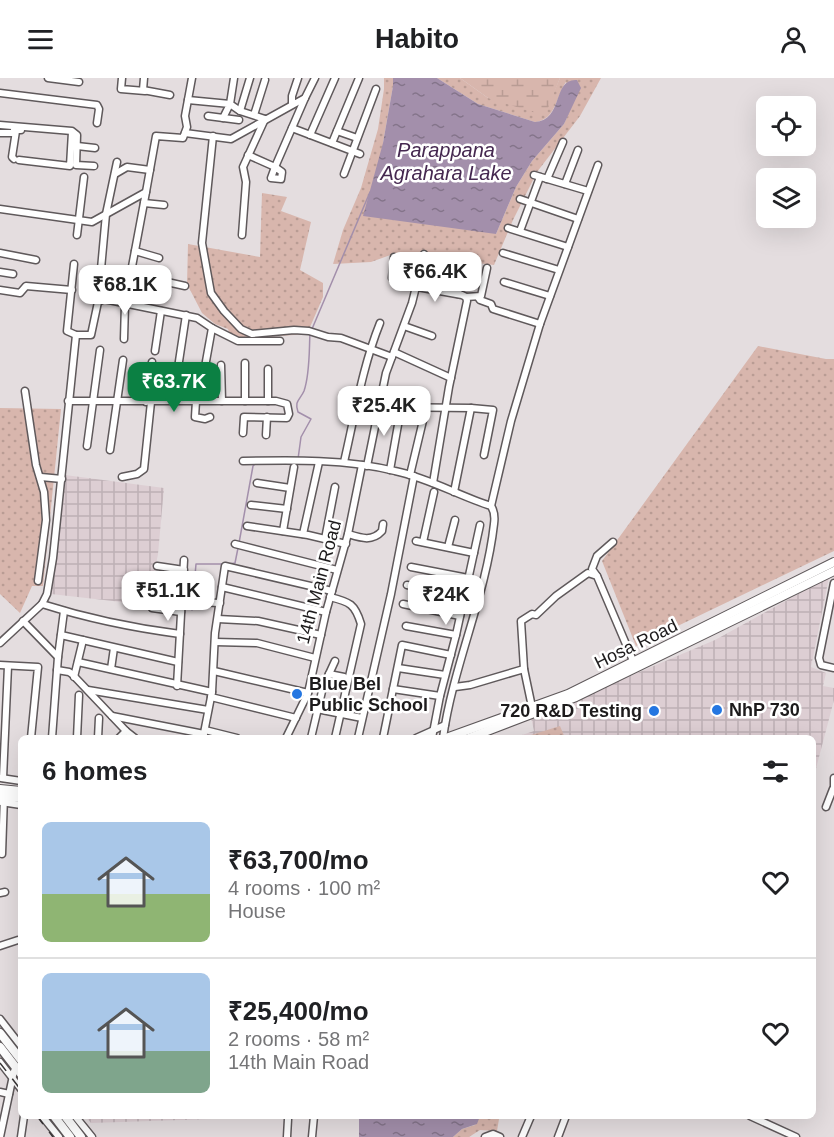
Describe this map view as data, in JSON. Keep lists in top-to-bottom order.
{
  "streets": {
    "main road": ["Hosa Road"],
    "street": ["14th Main Road"]
  },
  "water": ["Parappana Agrahara Lake"],
  "places": ["Blue Bel Public School", "NhP 730", "720 R&D Testing"],
  "page": {
    "header": "Habito",
    "price": [
      "₹66.4K",
      "₹68.1K",
      "₹63.7K",
      "₹25.4K",
      "₹51.1K",
      "₹24K"
    ],
    "heading": "6 homes",
    "list": [
      {
        "name": "₹63,700/mo",
        "note": "4 rooms · 100 m² · House"
      },
      {
        "name": "₹25,400/mo",
        "note": "2 rooms · 58 m² · 14th Main Road"
      }
    ]
  }
}
